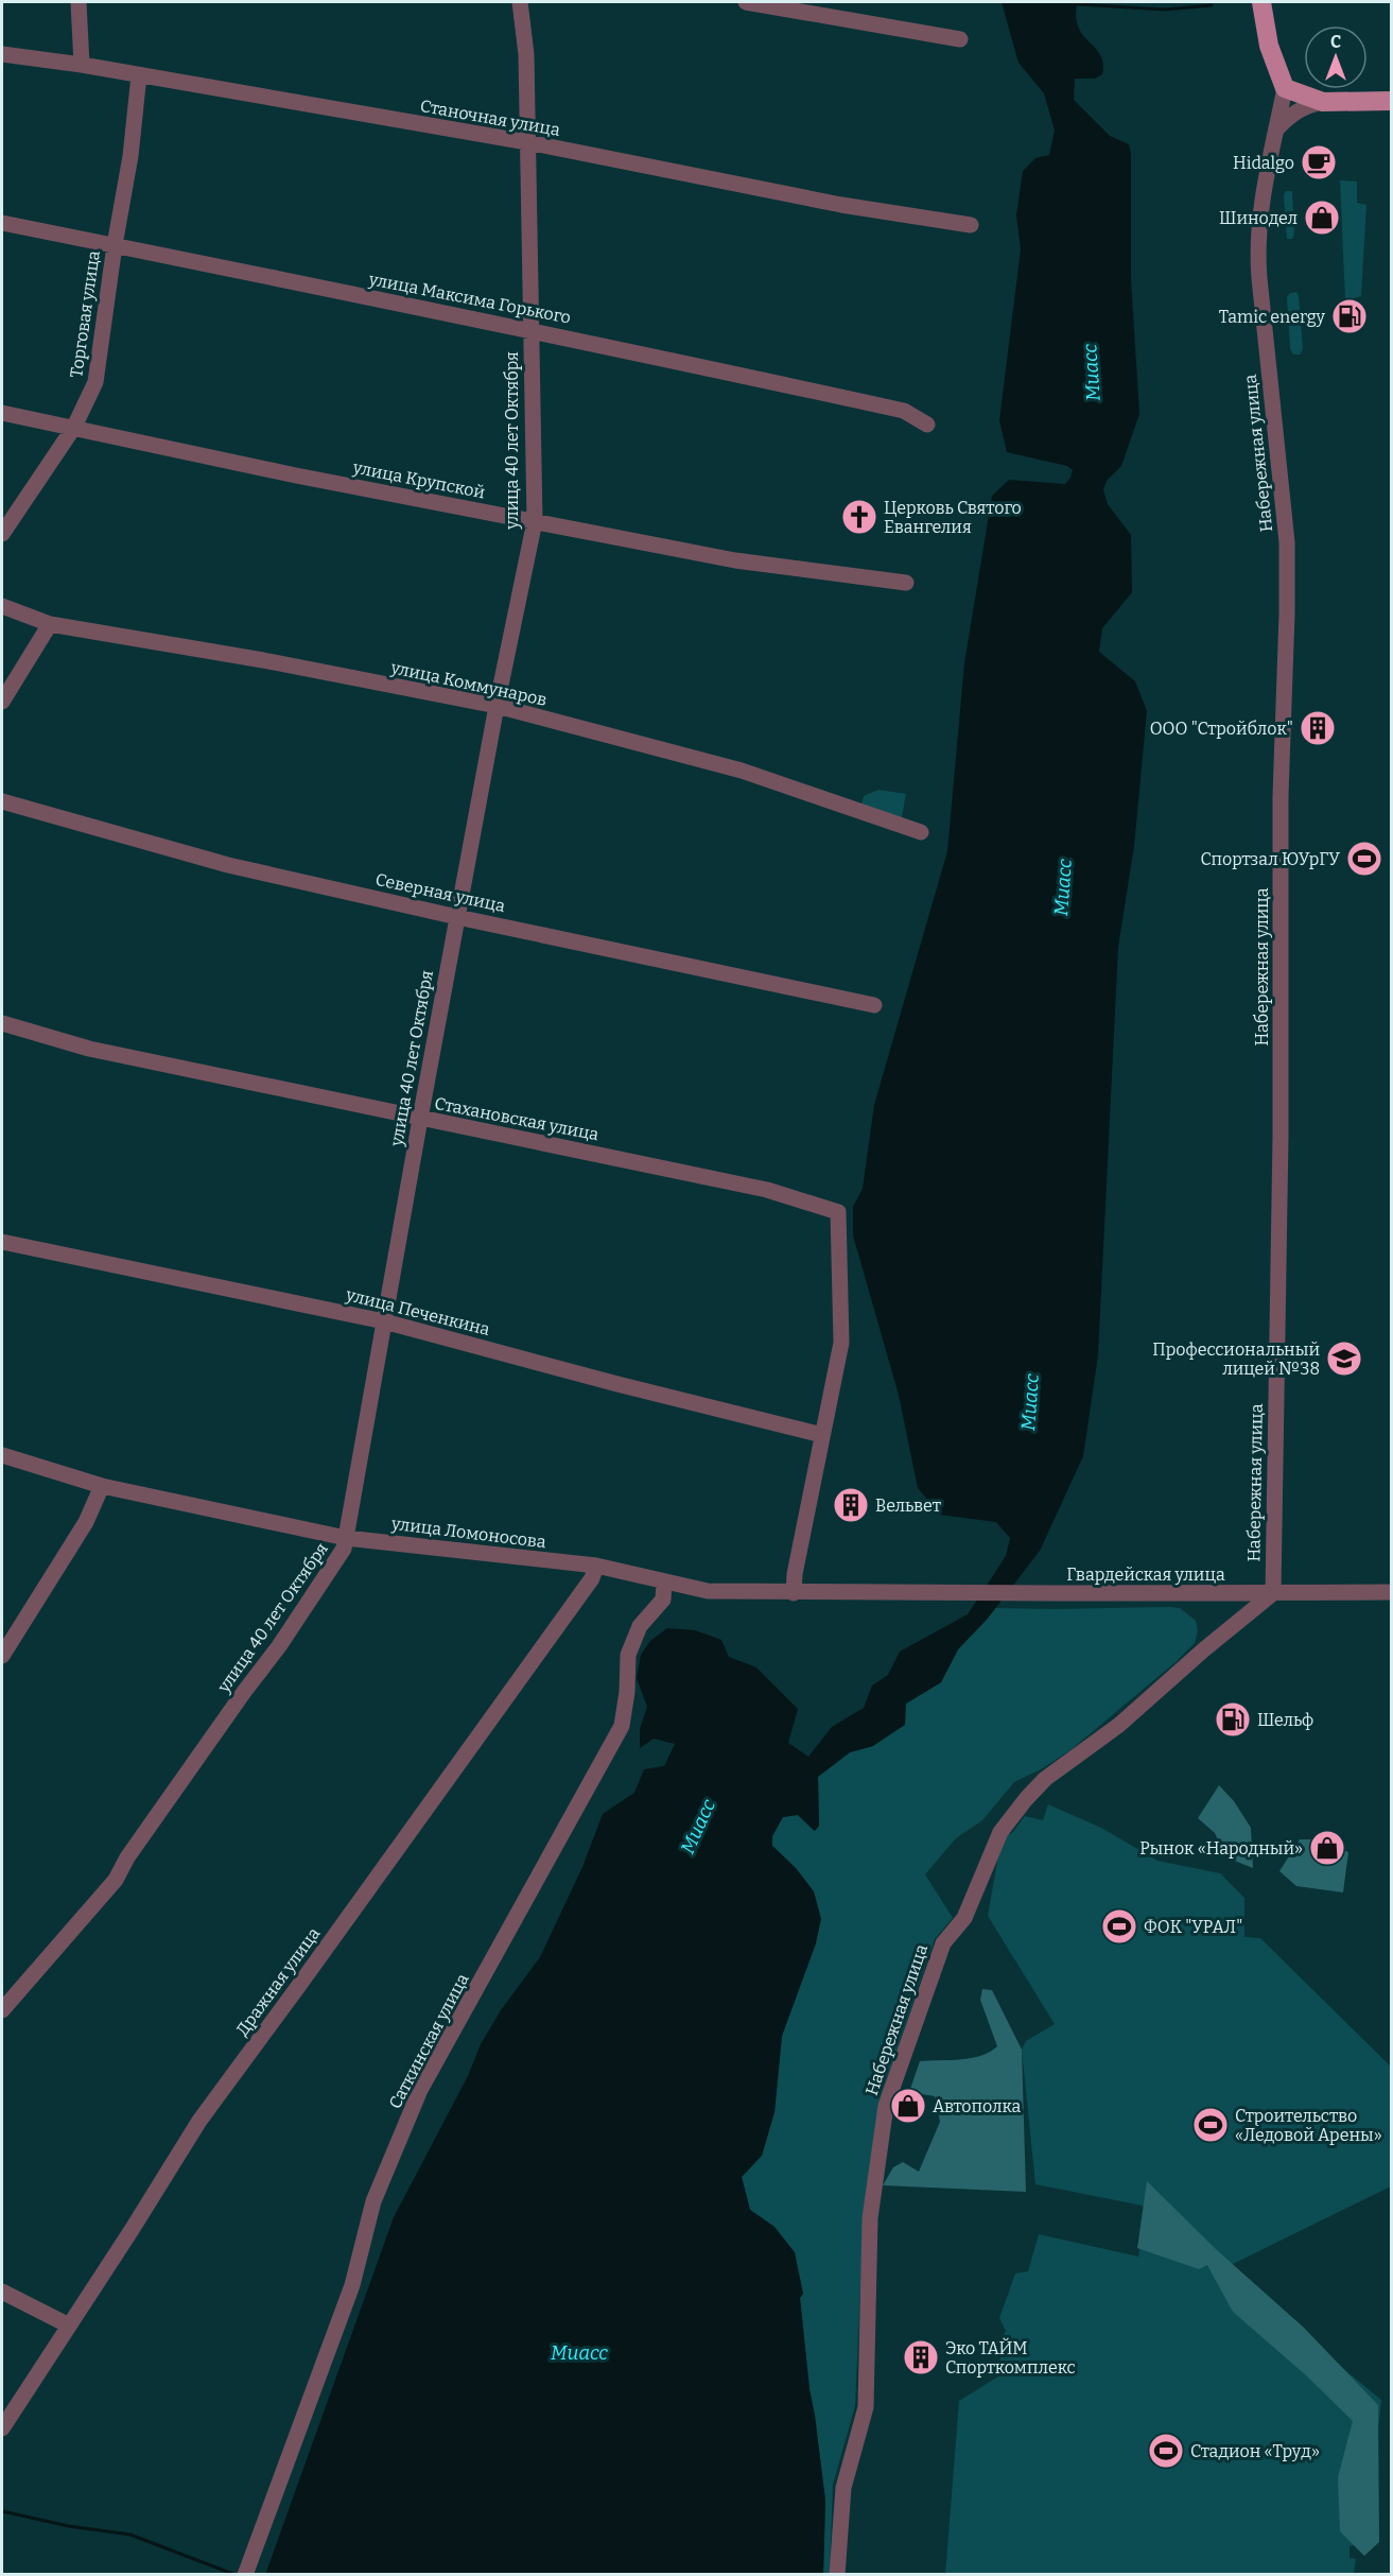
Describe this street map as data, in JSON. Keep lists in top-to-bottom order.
{
  "streets": {
    "street": [
      "Станочная улица",
      "улица Максима Горького",
      "Торговая улица",
      "улица 40 лет Октября",
      "Набережная улица",
      "улица Крупской",
      "улица Коммунаров",
      "Северная улица",
      "Стахановская улица",
      "улица Печенкина",
      "улица Ломоносова",
      "Гвардейская улица",
      "Дражная улица",
      "Саткинская улица"
    ]
  },
  "crossings": [
    ["Станочная улица", "Торговая улица"],
    ["Станочная улица", "улица 40 лет Октября"],
    ["улица Максима Горького", "Торговая улица"],
    ["улица Максима Горького", "улица 40 лет Октября"],
    ["Торговая улица", "улица Крупской"],
    ["улица 40 лет Октября", "улица Крупской"],
    ["улица 40 лет Октября", "улица Коммунаров"],
    ["улица 40 лет Октября", "Северная улица"],
    ["улица 40 лет Октября", "Стахановская улица"],
    ["улица 40 лет Октября", "улица Печенкина"],
    ["улица 40 лет Октября", "улица Ломоносова"],
    ["Набережная улица", "Гвардейская улица"],
    ["Стахановская улица", "улица Печенкина"],
    ["улица Ломоносова", "Гвардейская улица"],
    ["улица Ломоносова", "Дражная улица"],
    ["улица Ломоносова", "Саткинская улица"]
  ],
  "water": ["Миасс"],
  "places": {
    "cafe": ["Hidalgo"],
    "shop": ["Шинодел", "Рынок «Народный»", "Автополка"],
    "fuel station": ["Tamic energy", "Шельф"],
    "church": ["Церковь Святого Евангелия"],
    "building": ["ООО \"Стройблок\"", "Вельвет", "Эко ТАЙМ Спорткомплекс"],
    "sports": [
      "Спортзал ЮУрГУ",
      "ФОК \"УРАЛ\"",
      "Строительство «Ледовой Арены»",
      "Стадион «Труд»"
    ],
    "school or university": ["Профессиональный лицей №38"]
  },
  "north": "top"
}
